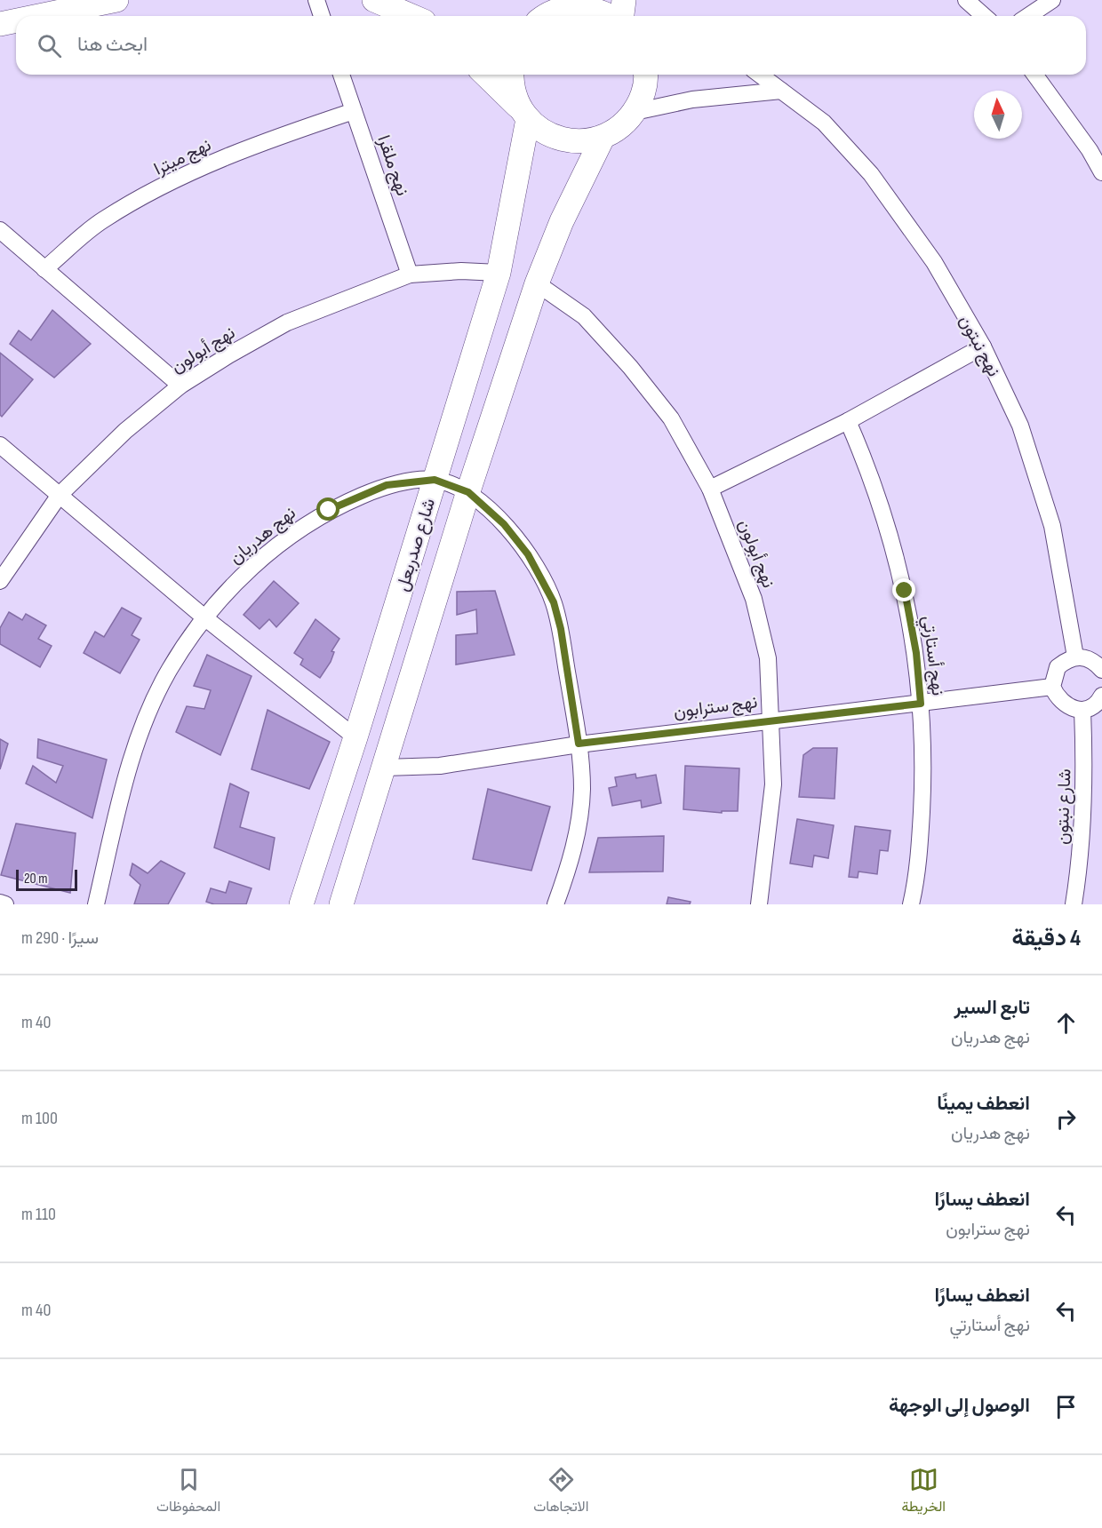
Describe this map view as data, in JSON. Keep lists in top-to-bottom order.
{
  "streets": {
    "street": [
      "نهج ميترا",
      "نهج ملقرا",
      "نهج نبتون",
      "نهج أبولون",
      "نهج هدريان",
      "شارع صدربعل",
      "نهج أستارتي",
      "نهج سترابون",
      "شارع نبتون"
    ]
  },
  "crossings": [
    ["نهج ميترا", "نهج ملقرا"],
    ["نهج ملقرا", "نهج أبولون"],
    ["نهج أبولون", "شارع صدربعل"],
    ["نهج أبولون", "نهج سترابون"],
    ["نهج هدريان", "شارع صدربعل"],
    ["نهج هدريان", "نهج سترابون"],
    ["شارع صدربعل", "نهج سترابون"],
    ["نهج أستارتي", "نهج سترابون"]
  ],
  "scale_bar": "20 m",
  "north": "top",
  "page": {
    "search": "ابحث هنا",
    "scale": "20 m",
    "heading": ["4 دقيقة", "سيرًا · 290 m"],
    "list": [
      ["تابع السير", "نهج هدريان", "40 m"],
      ["انعطف يمينًا", "نهج هدريان", "100 m"],
      ["انعطف يسارًا", "نهج سترابون", "110 m"],
      ["انعطف يسارًا", "نهج أستارتي", "40 m"],
      "الوصول إلى الوجهة"
    ],
    "nav": ["الخريطة", "الاتجاهات", "المحفوظات"]
  }
}
